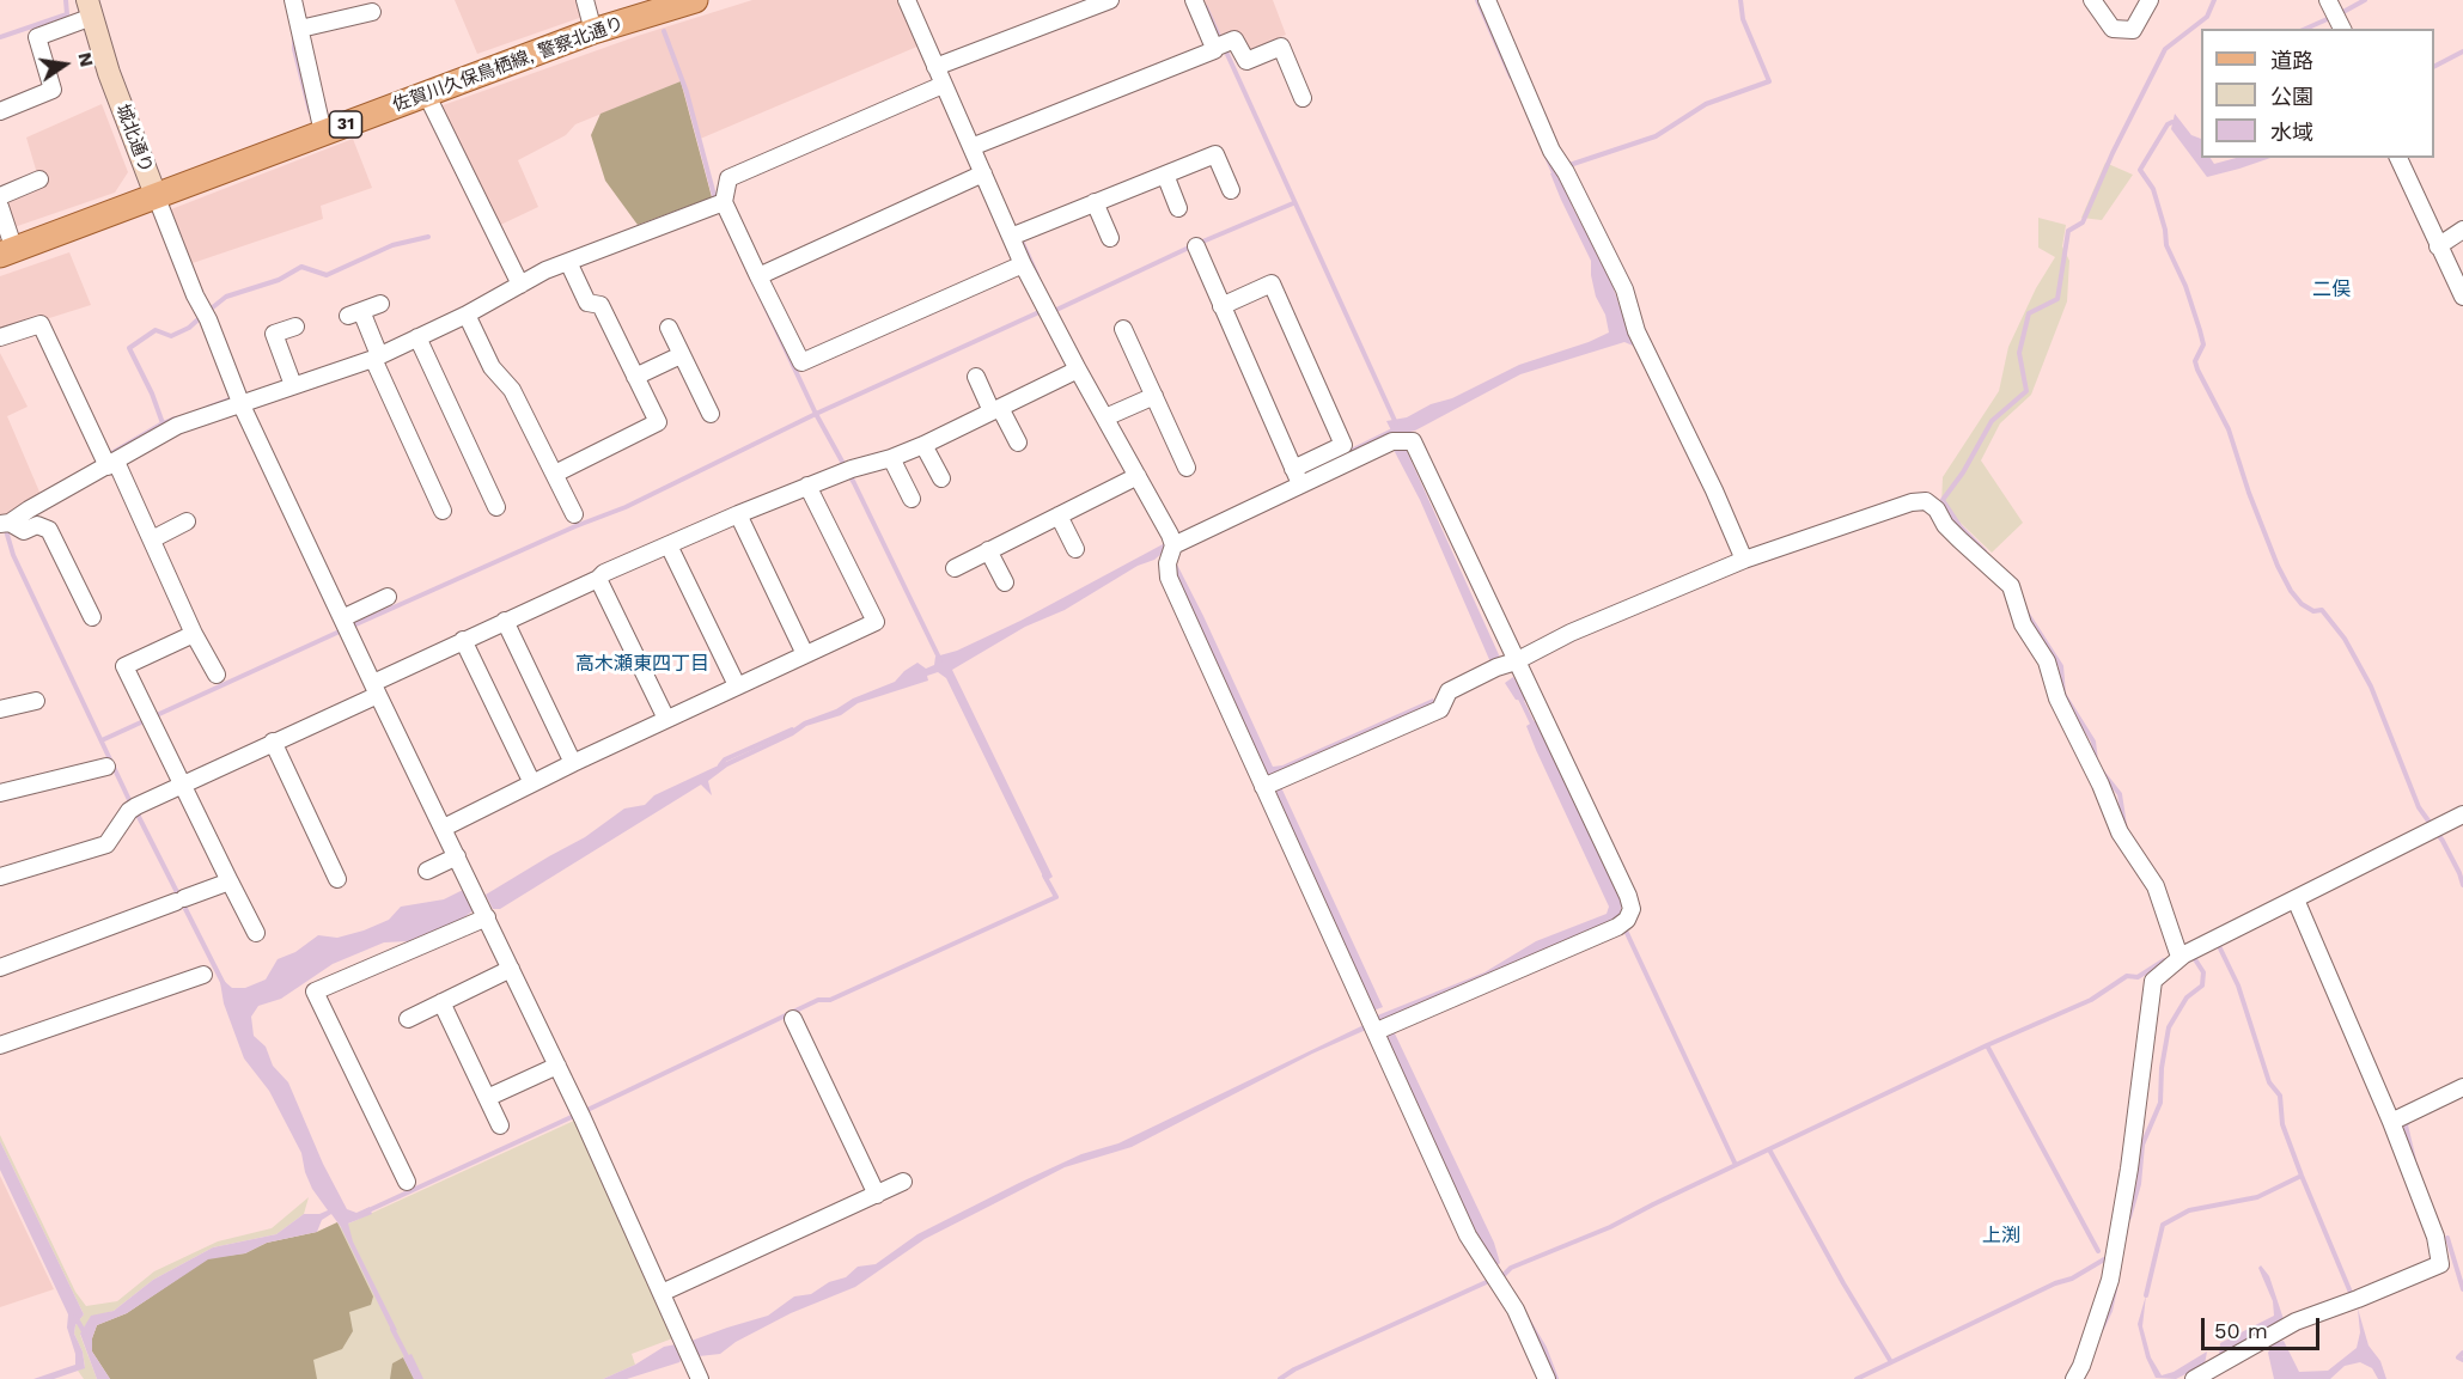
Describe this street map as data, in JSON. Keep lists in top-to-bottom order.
{
  "streets": {
    "main road": ["佐賀川久保鳥栖線, 警察北通り", "31"],
    "street": ["城北通り"]
  },
  "crossings": [
    ["佐賀川久保鳥栖線, 警察北通り", "城北通り"]
  ],
  "districts": ["二俣", "高木瀬東四丁目", "上渕"],
  "legend": ["道路", "公園", "水域"],
  "scale_bar": "50 m",
  "north": "right"
}
